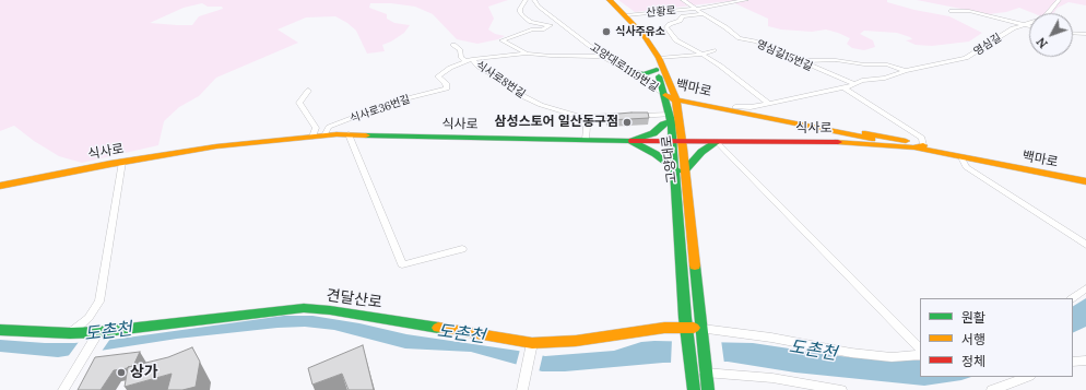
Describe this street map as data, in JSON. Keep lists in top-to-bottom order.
{
  "streets": {
    "main road": [
      "백마로",
      "식사로",
      "고양대로",
      "견달산로"
    ],
    "street": [
      "산황로",
      "영심길",
      "영심길15번길",
      "고양대로1119번길",
      "식사로8번길",
      "식사로36번길"
    ]
  },
  "crossings": [
    ["산황로", "영심길15번길"],
    ["산황로", "고양대로"],
    ["영심길", "영심길15번길"],
    ["영심길", "백마로"],
    ["고양대로1119번길", "백마로"],
    ["고양대로1119번길", "식사로36번길"],
    ["고양대로1119번길", "고양대로"],
    ["식사로8번길", "식사로36번길"],
    ["백마로", "식사로"],
    ["백마로", "고양대로"],
    ["식사로36번길", "식사로"],
    ["식사로", "고양대로"],
    ["고양대로", "견달산로"]
  ],
  "water": ["도촌천"],
  "places": ["식사주유소", "삼성스토어 일산동구점", "상가"],
  "legend": ["원활", "서행", "정체"],
  "north": "bottom left"
}
